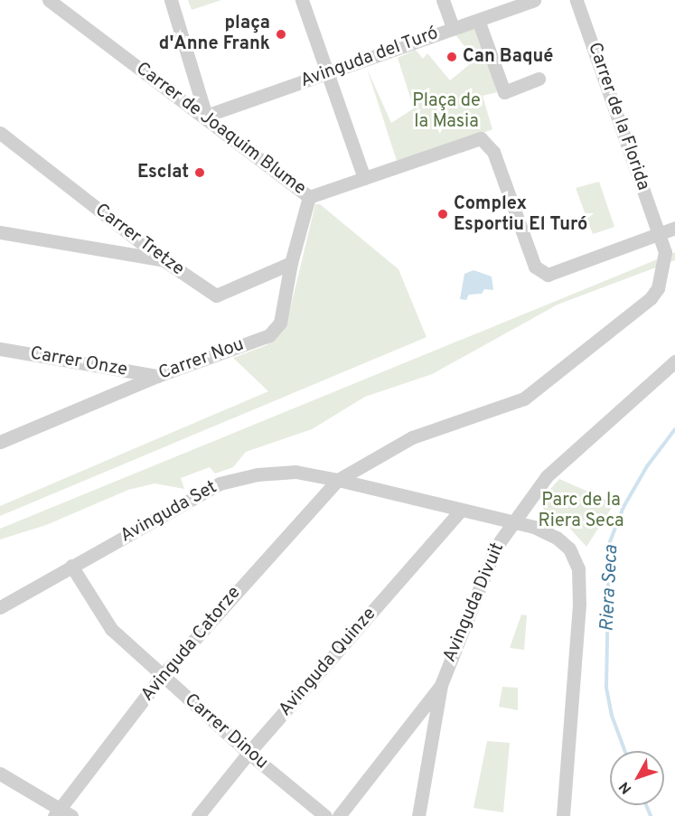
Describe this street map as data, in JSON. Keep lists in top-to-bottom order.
{
  "streets": {
    "street": [
      "Avinguda del Turó",
      "Carrer de la Florida",
      "Carrer de Joaquim Blume",
      "Carrer Tretze",
      "Carrer Nou",
      "Carrer Onze",
      "Avinguda Set",
      "Avinguda Divuit",
      "Avinguda Catorze",
      "Avinguda Quinze",
      "Carrer Dinou"
    ]
  },
  "crossings": [
    ["Avinguda del Turó", "Carrer de Joaquim Blume"],
    ["Carrer de la Florida", "Carrer de Joaquim Blume"],
    ["Carrer de la Florida", "Avinguda Set"],
    ["Carrer de la Florida", "Avinguda Catorze"],
    ["Carrer de Joaquim Blume", "Carrer Nou"],
    ["Carrer Tretze", "Carrer Nou"],
    ["Carrer Nou", "Carrer Onze"],
    ["Avinguda Set", "Avinguda Divuit"],
    ["Avinguda Set", "Avinguda Catorze"],
    ["Avinguda Set", "Avinguda Quinze"],
    ["Avinguda Set", "Carrer Dinou"],
    ["Avinguda Catorze", "Carrer Dinou"],
    ["Avinguda Quinze", "Carrer Dinou"]
  ],
  "water": ["Riera Seca"],
  "parks": ["Plaça de la Masia", "Parc de la Riera Seca"],
  "places": [
    "plaça d'Anne Frank",
    "Can Baqué",
    "Esclat",
    "Complex Esportiu El Turó"
  ],
  "north": "bottom left"
}
